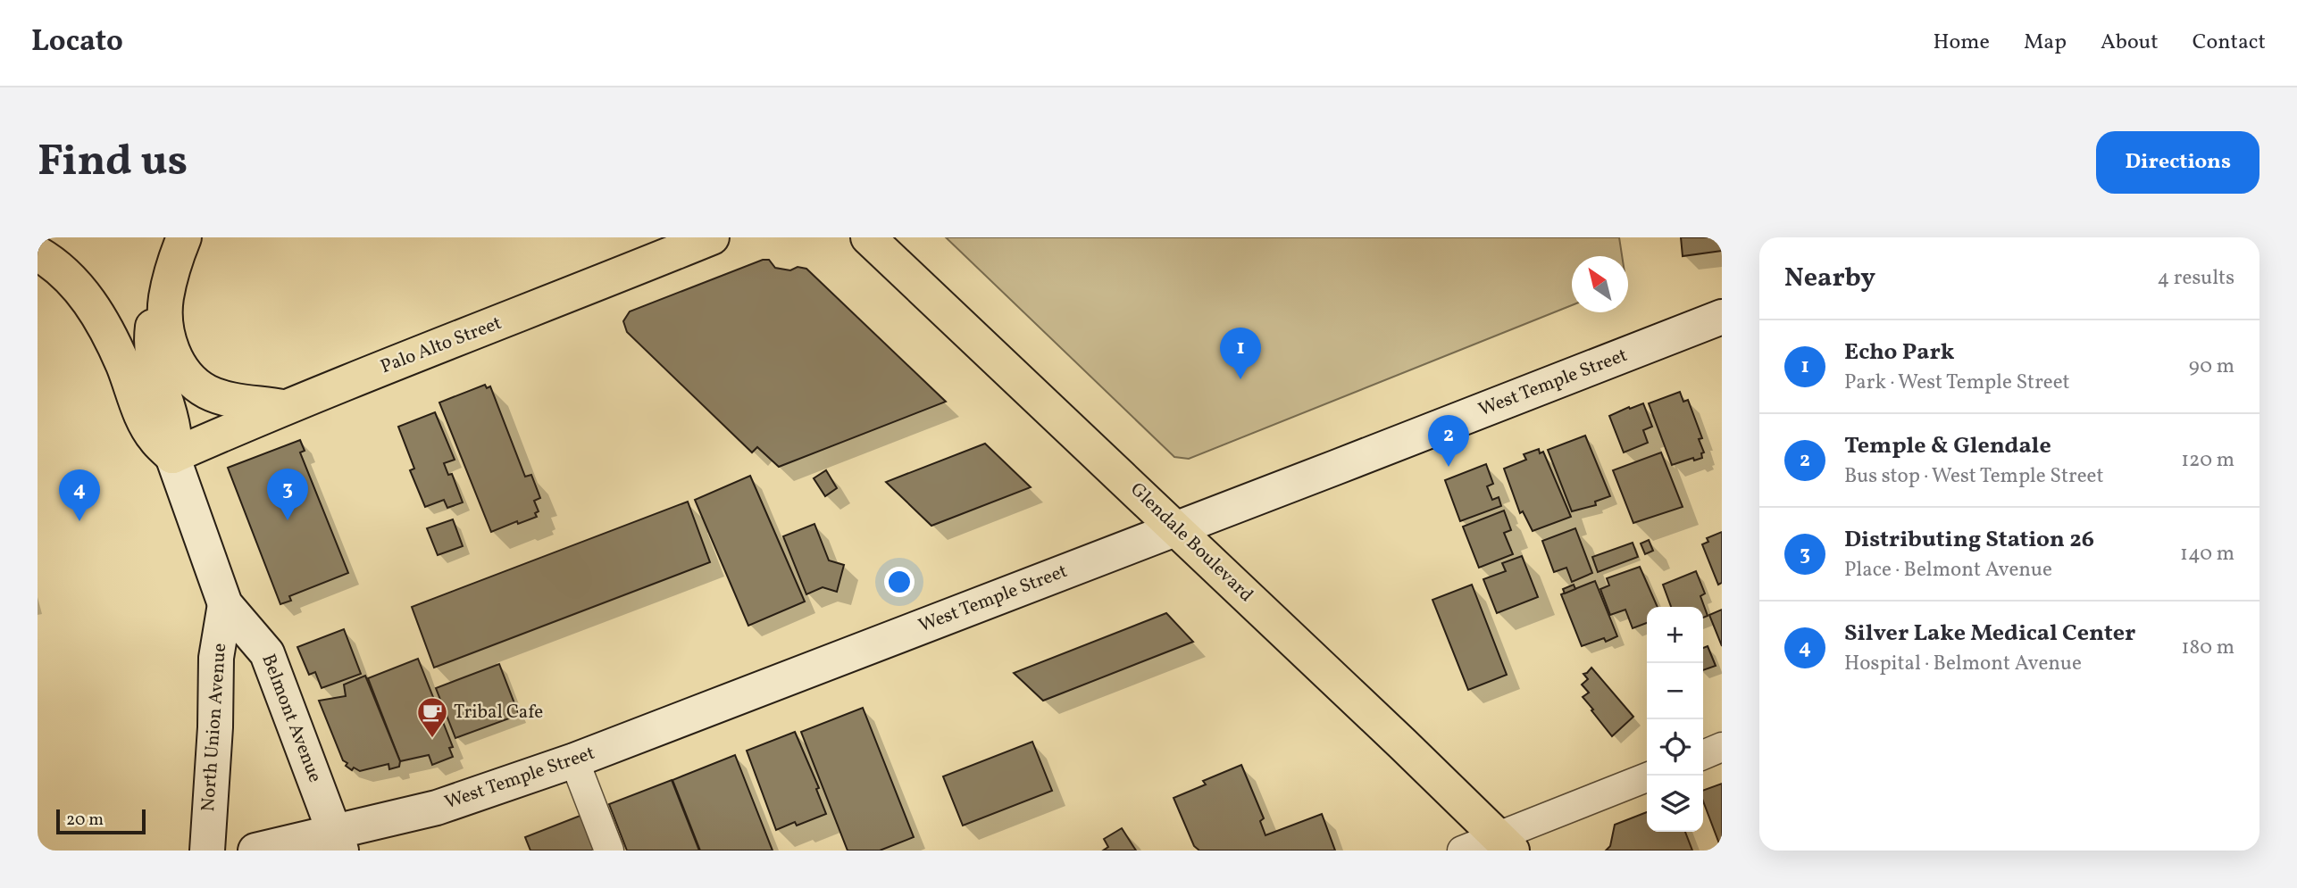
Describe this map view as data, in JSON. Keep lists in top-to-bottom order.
{
  "streets": {
    "main road": [
      "Palo Alto Street",
      "West Temple Street",
      "Glendale Boulevard",
      "Belmont Avenue",
      "North Union Avenue"
    ]
  },
  "crossings": [
    ["Palo Alto Street", "Belmont Avenue"],
    ["West Temple Street", "Glendale Boulevard"],
    ["West Temple Street", "Belmont Avenue"],
    ["Belmont Avenue", "North Union Avenue"]
  ],
  "places": {
    "cafe": ["Tribal Cafe"]
  },
  "scale_bar": "20 m",
  "north": "top left",
  "page": {
    "header": "Locato",
    "nav": [
      "Home",
      "Map",
      "About",
      "Contact"
    ],
    "buttons": "Directions",
    "title": "Find us",
    "heading": ["Nearby", "4 results"],
    "list": [
      {
        "mark": "1",
        "name": "Echo Park",
        "note": "Park · West Temple Street",
        "value": "90 m"
      },
      {
        "mark": "2",
        "name": "Temple & Glendale",
        "note": "Bus stop · West Temple Street",
        "value": "120 m"
      },
      {
        "mark": "3",
        "name": "Distributing Station 26",
        "note": "Place · Belmont Avenue",
        "value": "140 m"
      },
      {
        "mark": "4",
        "name": "Silver Lake Medical Center",
        "note": "Hospital · Belmont Avenue",
        "value": "180 m"
      }
    ],
    "pins": [
      "1",
      "2",
      "3",
      "4"
    ],
    "map_buttons": ["+", "−"],
    "scale": "20 m"
  }
}
